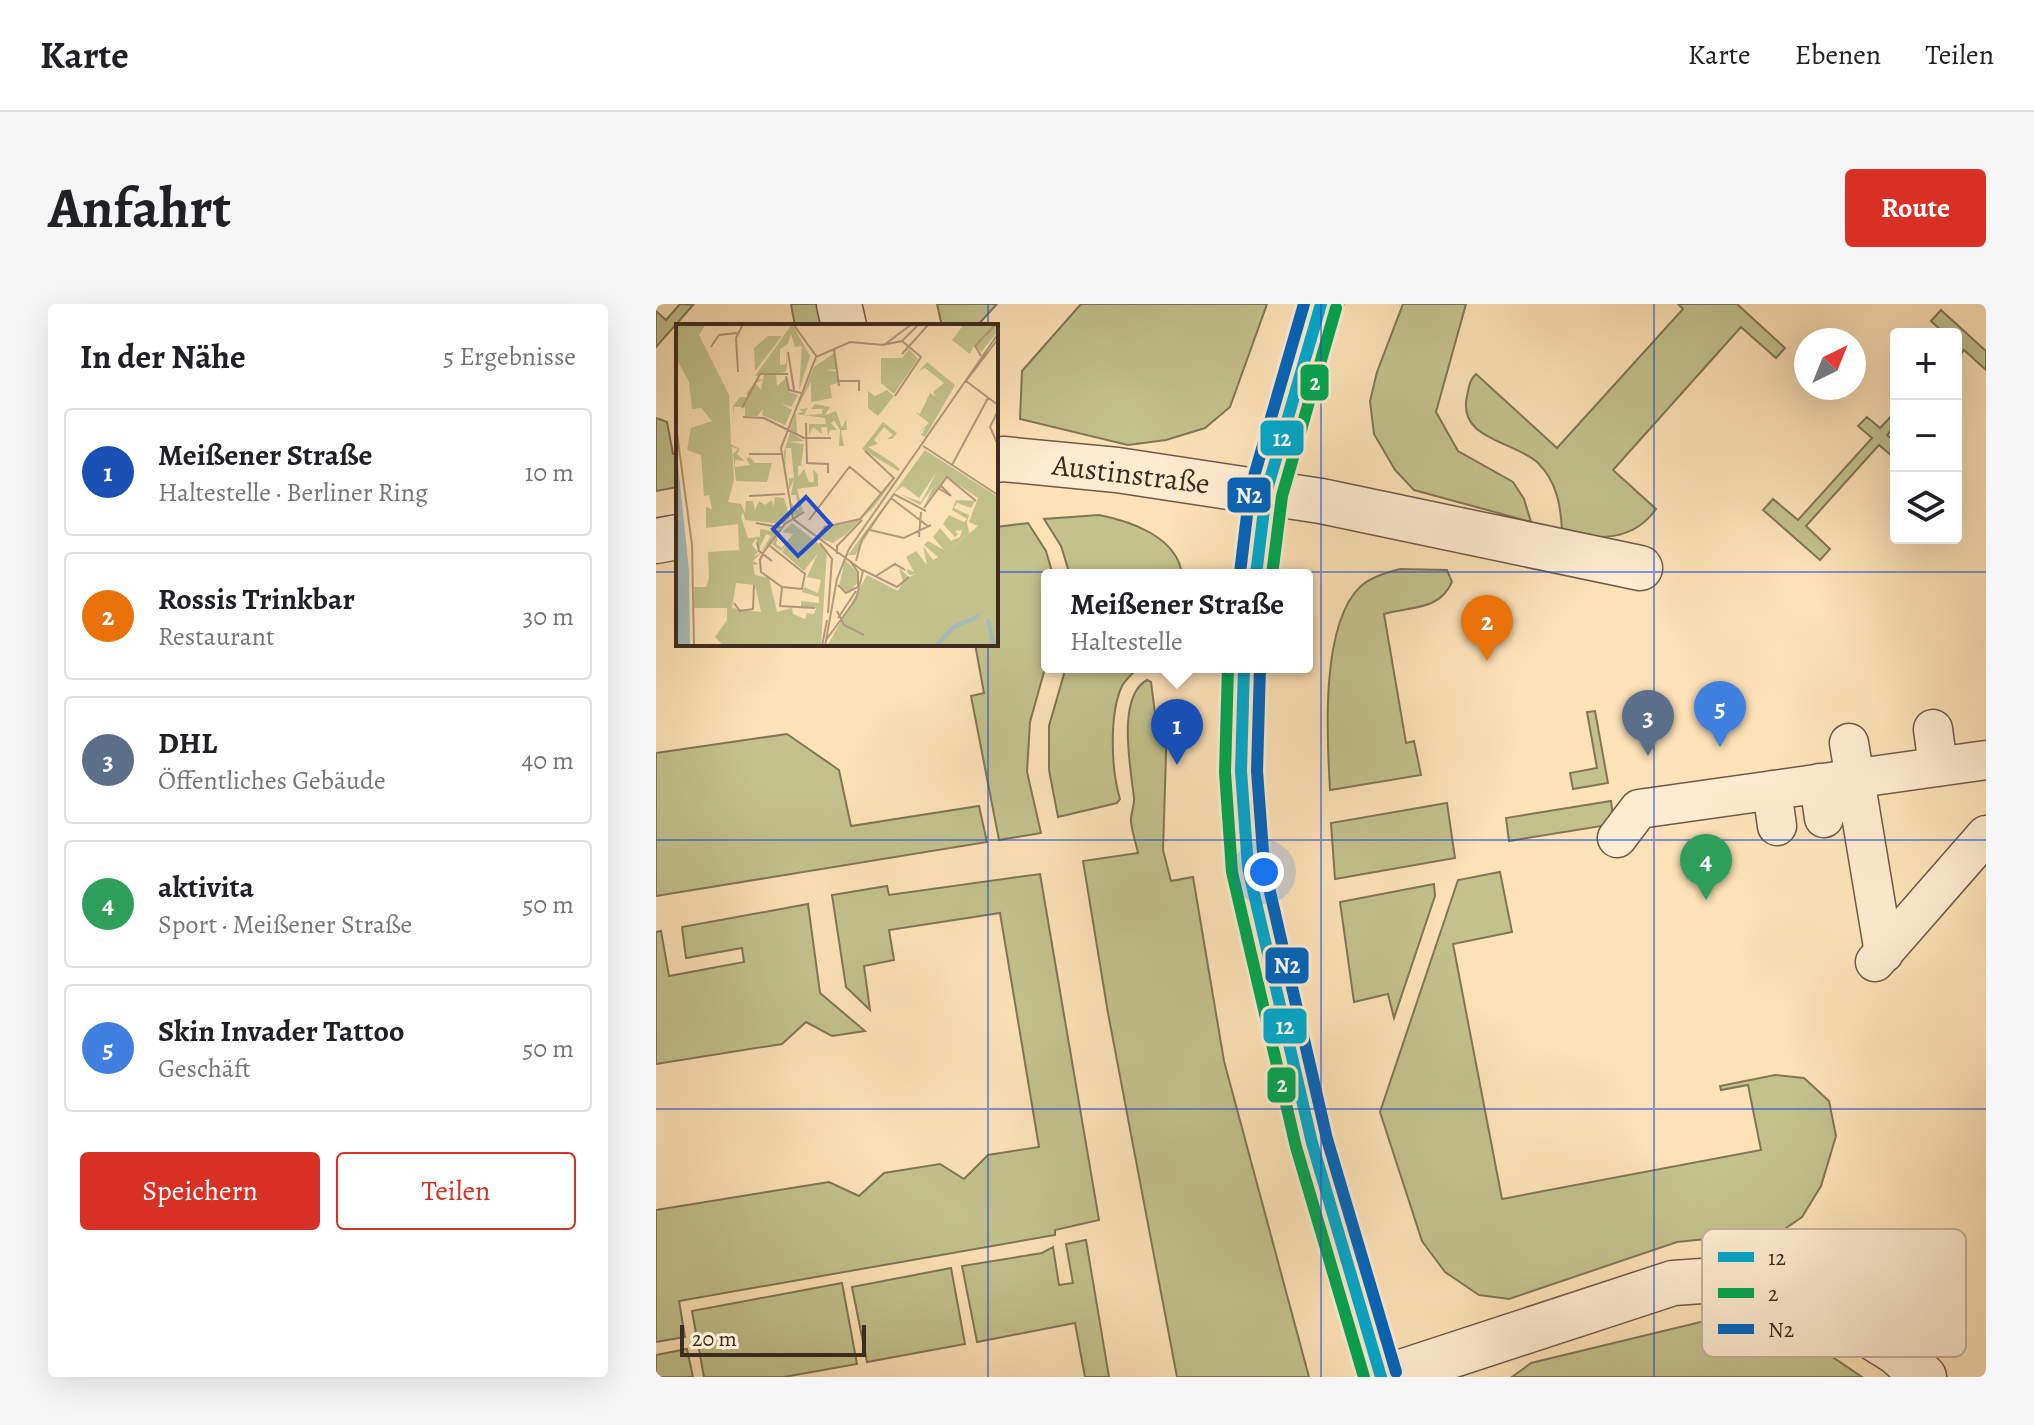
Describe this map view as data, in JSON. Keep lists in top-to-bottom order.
{
  "streets": {
    "street": ["Austinstraße"]
  },
  "lines": ["transit line 12", "transit line N2", "transit line 2"],
  "legend": ["12", "2", "N2"],
  "scale_bar": "20 m",
  "north": "top right",
  "page": {
    "header": "Karte",
    "nav": ["Karte", "Ebenen", "Teilen"],
    "buttons": [
      "Route",
      ["Speichern", "Teilen"]
    ],
    "title": "Anfahrt",
    "heading": ["In der Nähe", "5 Ergebnisse"],
    "map_buttons": ["+", "−"],
    "list": [
      {
        "mark": "1",
        "name": "Meißener Straße",
        "note": "Haltestelle · Berliner Ring",
        "value": "10 m"
      },
      {
        "mark": "2",
        "name": "Rossis Trinkbar",
        "note": "Restaurant",
        "value": "30 m"
      },
      {
        "mark": "3",
        "name": "DHL",
        "note": "Öffentliches Gebäude",
        "value": "40 m"
      },
      {
        "mark": "4",
        "name": "aktivita",
        "note": "Sport · Meißener Straße",
        "value": "50 m"
      },
      {
        "mark": "5",
        "name": "Skin Invader Tattoo",
        "note": "Geschäft",
        "value": "50 m"
      }
    ],
    "popup": ["Meißener Straße", "Haltestelle"],
    "pins": [
      "2",
      "5",
      "3",
      "1",
      "4"
    ],
    "scale": "20 m"
  }
}
